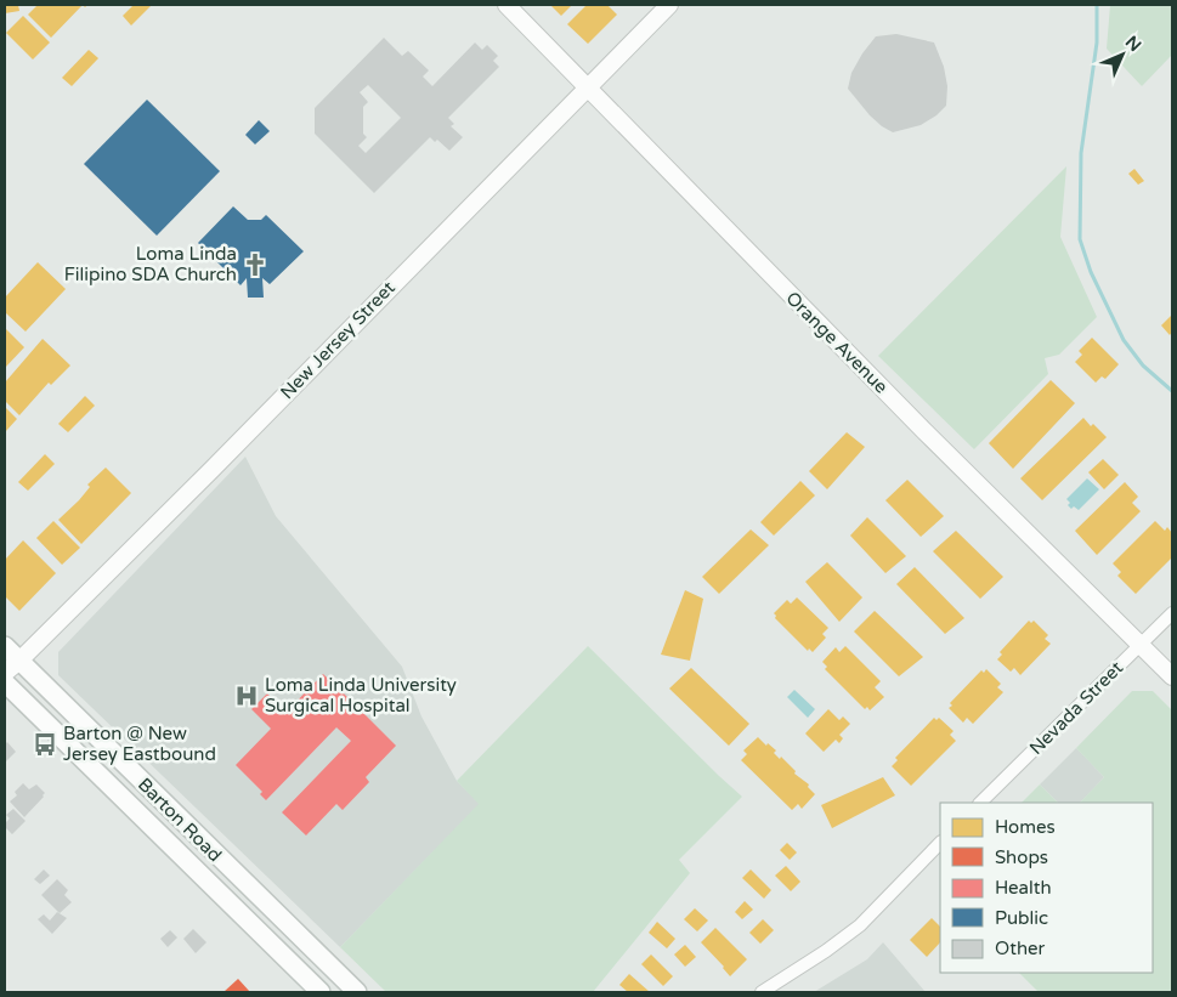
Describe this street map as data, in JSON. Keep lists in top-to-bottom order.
{
  "streets": {
    "main road": ["Barton Road"],
    "street": ["New Jersey Street", "Orange Avenue", "Nevada Street"]
  },
  "crossings": [
    ["New Jersey Street", "Orange Avenue"],
    ["New Jersey Street", "Barton Road"],
    ["Orange Avenue", "Nevada Street"]
  ],
  "places": {
    "church": ["Loma Linda Filipino SDA Church"],
    "hospital": ["Loma Linda University Surgical Hospital"],
    "bus stop": ["Barton @ New Jersey Eastbound"]
  },
  "legend": [
    "Homes",
    "Shops",
    "Health",
    "Public",
    "Other"
  ],
  "north": "top right"
}
